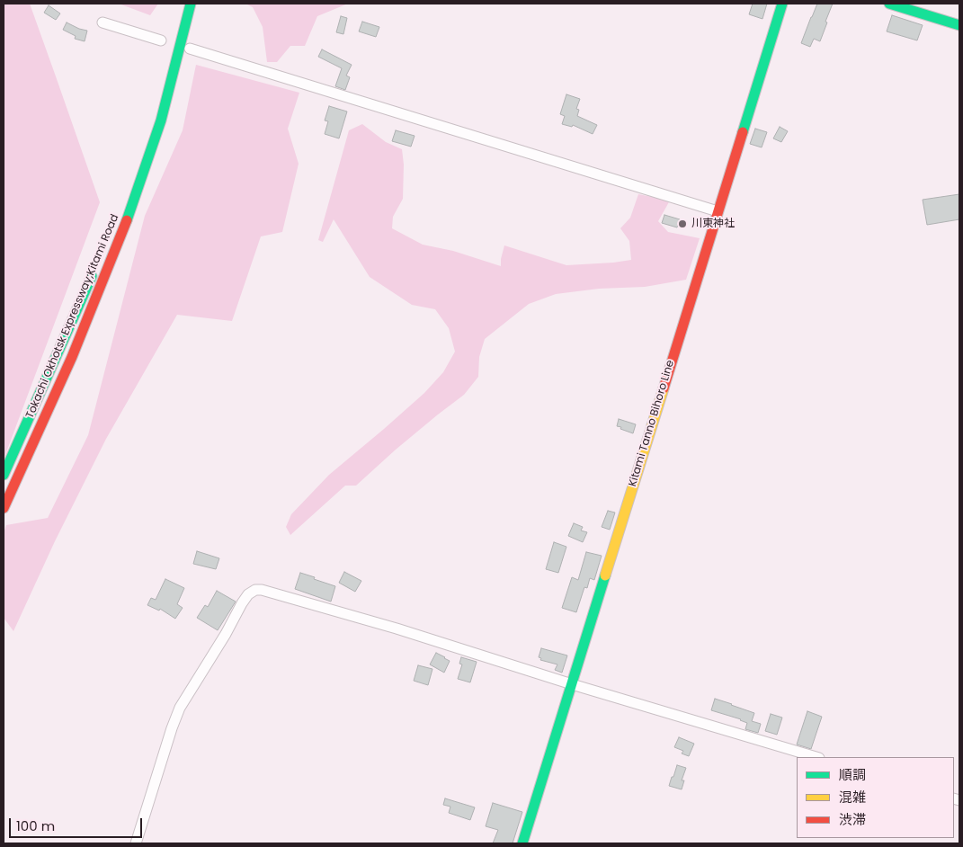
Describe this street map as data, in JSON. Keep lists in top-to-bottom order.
{
  "streets": {
    "main road": ["Tokachi Okhotsk Expressway;Kitami Road", "Kitami Tanno Bihoro Line"]
  },
  "places": ["川東神社"],
  "legend": ["順調", "混雑", "渋滞"],
  "scale_bar": "100 m"
}
